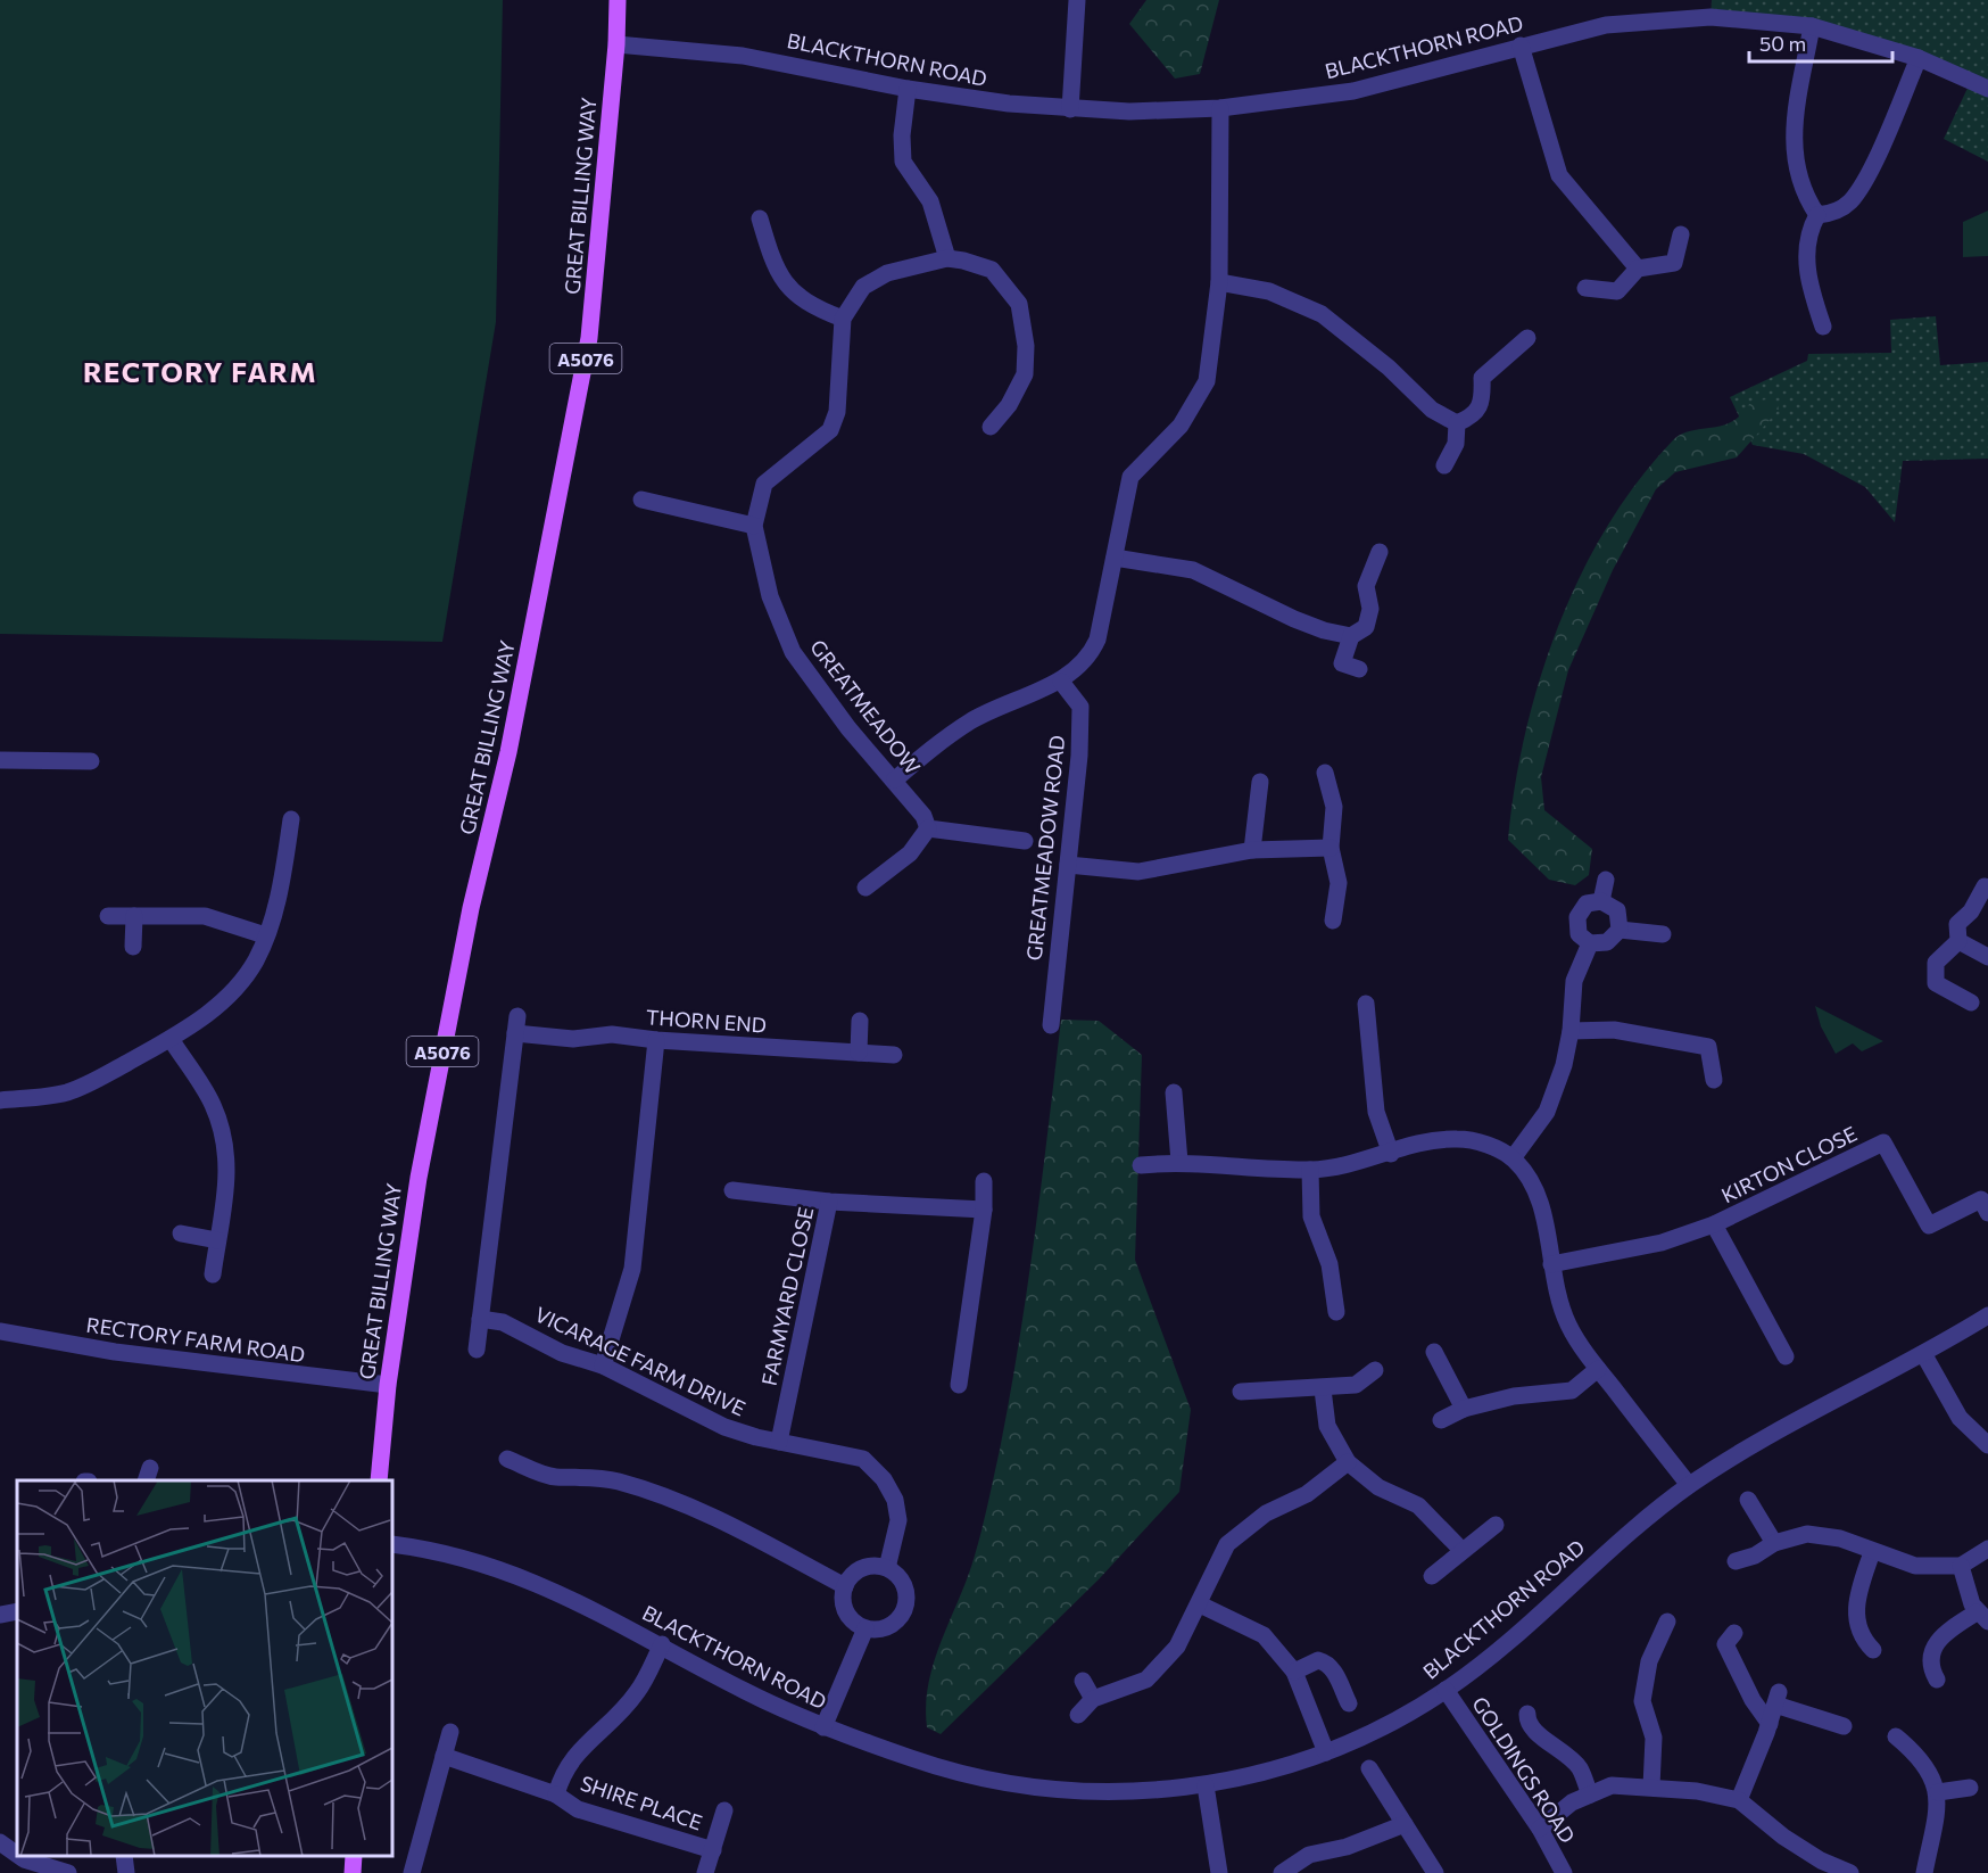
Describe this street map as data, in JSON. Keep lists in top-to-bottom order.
{
  "streets": {
    "main road": ["GREAT BILLING WAY", "A5076"],
    "street": [
      "BLACKTHORN ROAD",
      "GREATMEADOW",
      "GREATMEADOW ROAD",
      "THORN END",
      "KIRTON CLOSE",
      "FARMYARD CLOSE",
      "RECTORY FARM ROAD",
      "VICARAGE FARM DRIVE",
      "GOLDINGS ROAD",
      "SHIRE PLACE"
    ]
  },
  "crossings": [
    ["BLACKTHORN ROAD", "GREAT BILLING WAY"],
    ["BLACKTHORN ROAD", "GOLDINGS ROAD"],
    ["BLACKTHORN ROAD", "SHIRE PLACE"],
    ["GREAT BILLING WAY", "RECTORY FARM ROAD"],
    ["THORN END", "VICARAGE FARM DRIVE"],
    ["FARMYARD CLOSE", "VICARAGE FARM DRIVE"]
  ],
  "districts": ["RECTORY FARM"],
  "scale_bar": "50 m"
}
